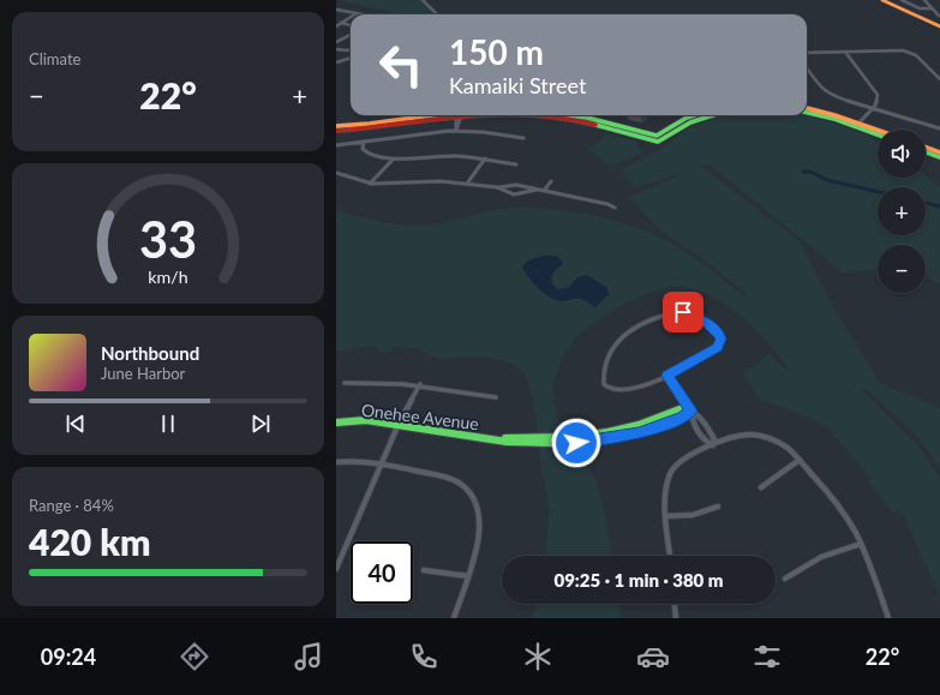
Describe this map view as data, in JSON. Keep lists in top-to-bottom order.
{
  "streets": {
    "main road": ["Onehee Avenue"]
  },
  "page": {
    "tile": [
      "Climate",
      ["Range · 84%", "420 km"]
    ],
    "turn": ["150 m", "Kamaiki Street"],
    "heat": ["−", "22°", "+"],
    "map_buttons": ["+", "−"],
    "song": ["Northbound", "June Harbor"],
    "limit": "40",
    "trip": "09:25 · 1 min · 380 m",
    "tabs": ["09:24", "22°"],
    "gauge": ["33", "km/h"]
  }
}
